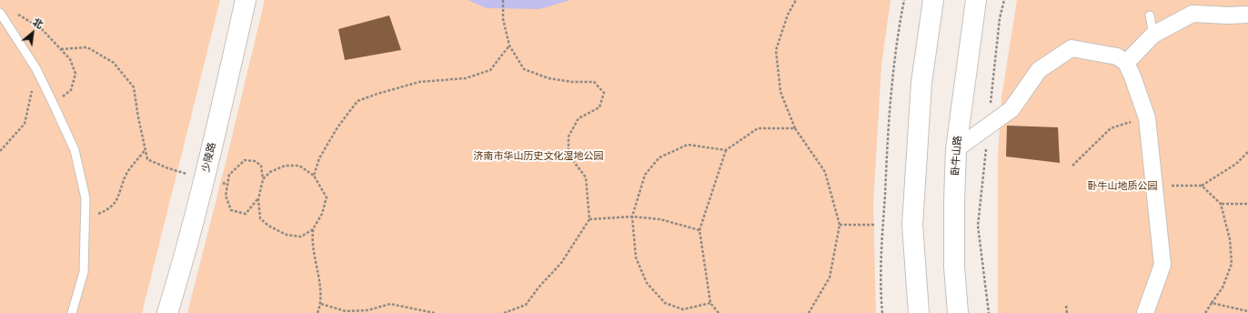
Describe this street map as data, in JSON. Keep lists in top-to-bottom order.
{
  "streets": {
    "main road": ["卧牛山路", "少陵路"]
  },
  "parks": ["济南市华山历史文化湿地公园", "卧牛山地质公园"],
  "north": "top right"
}
